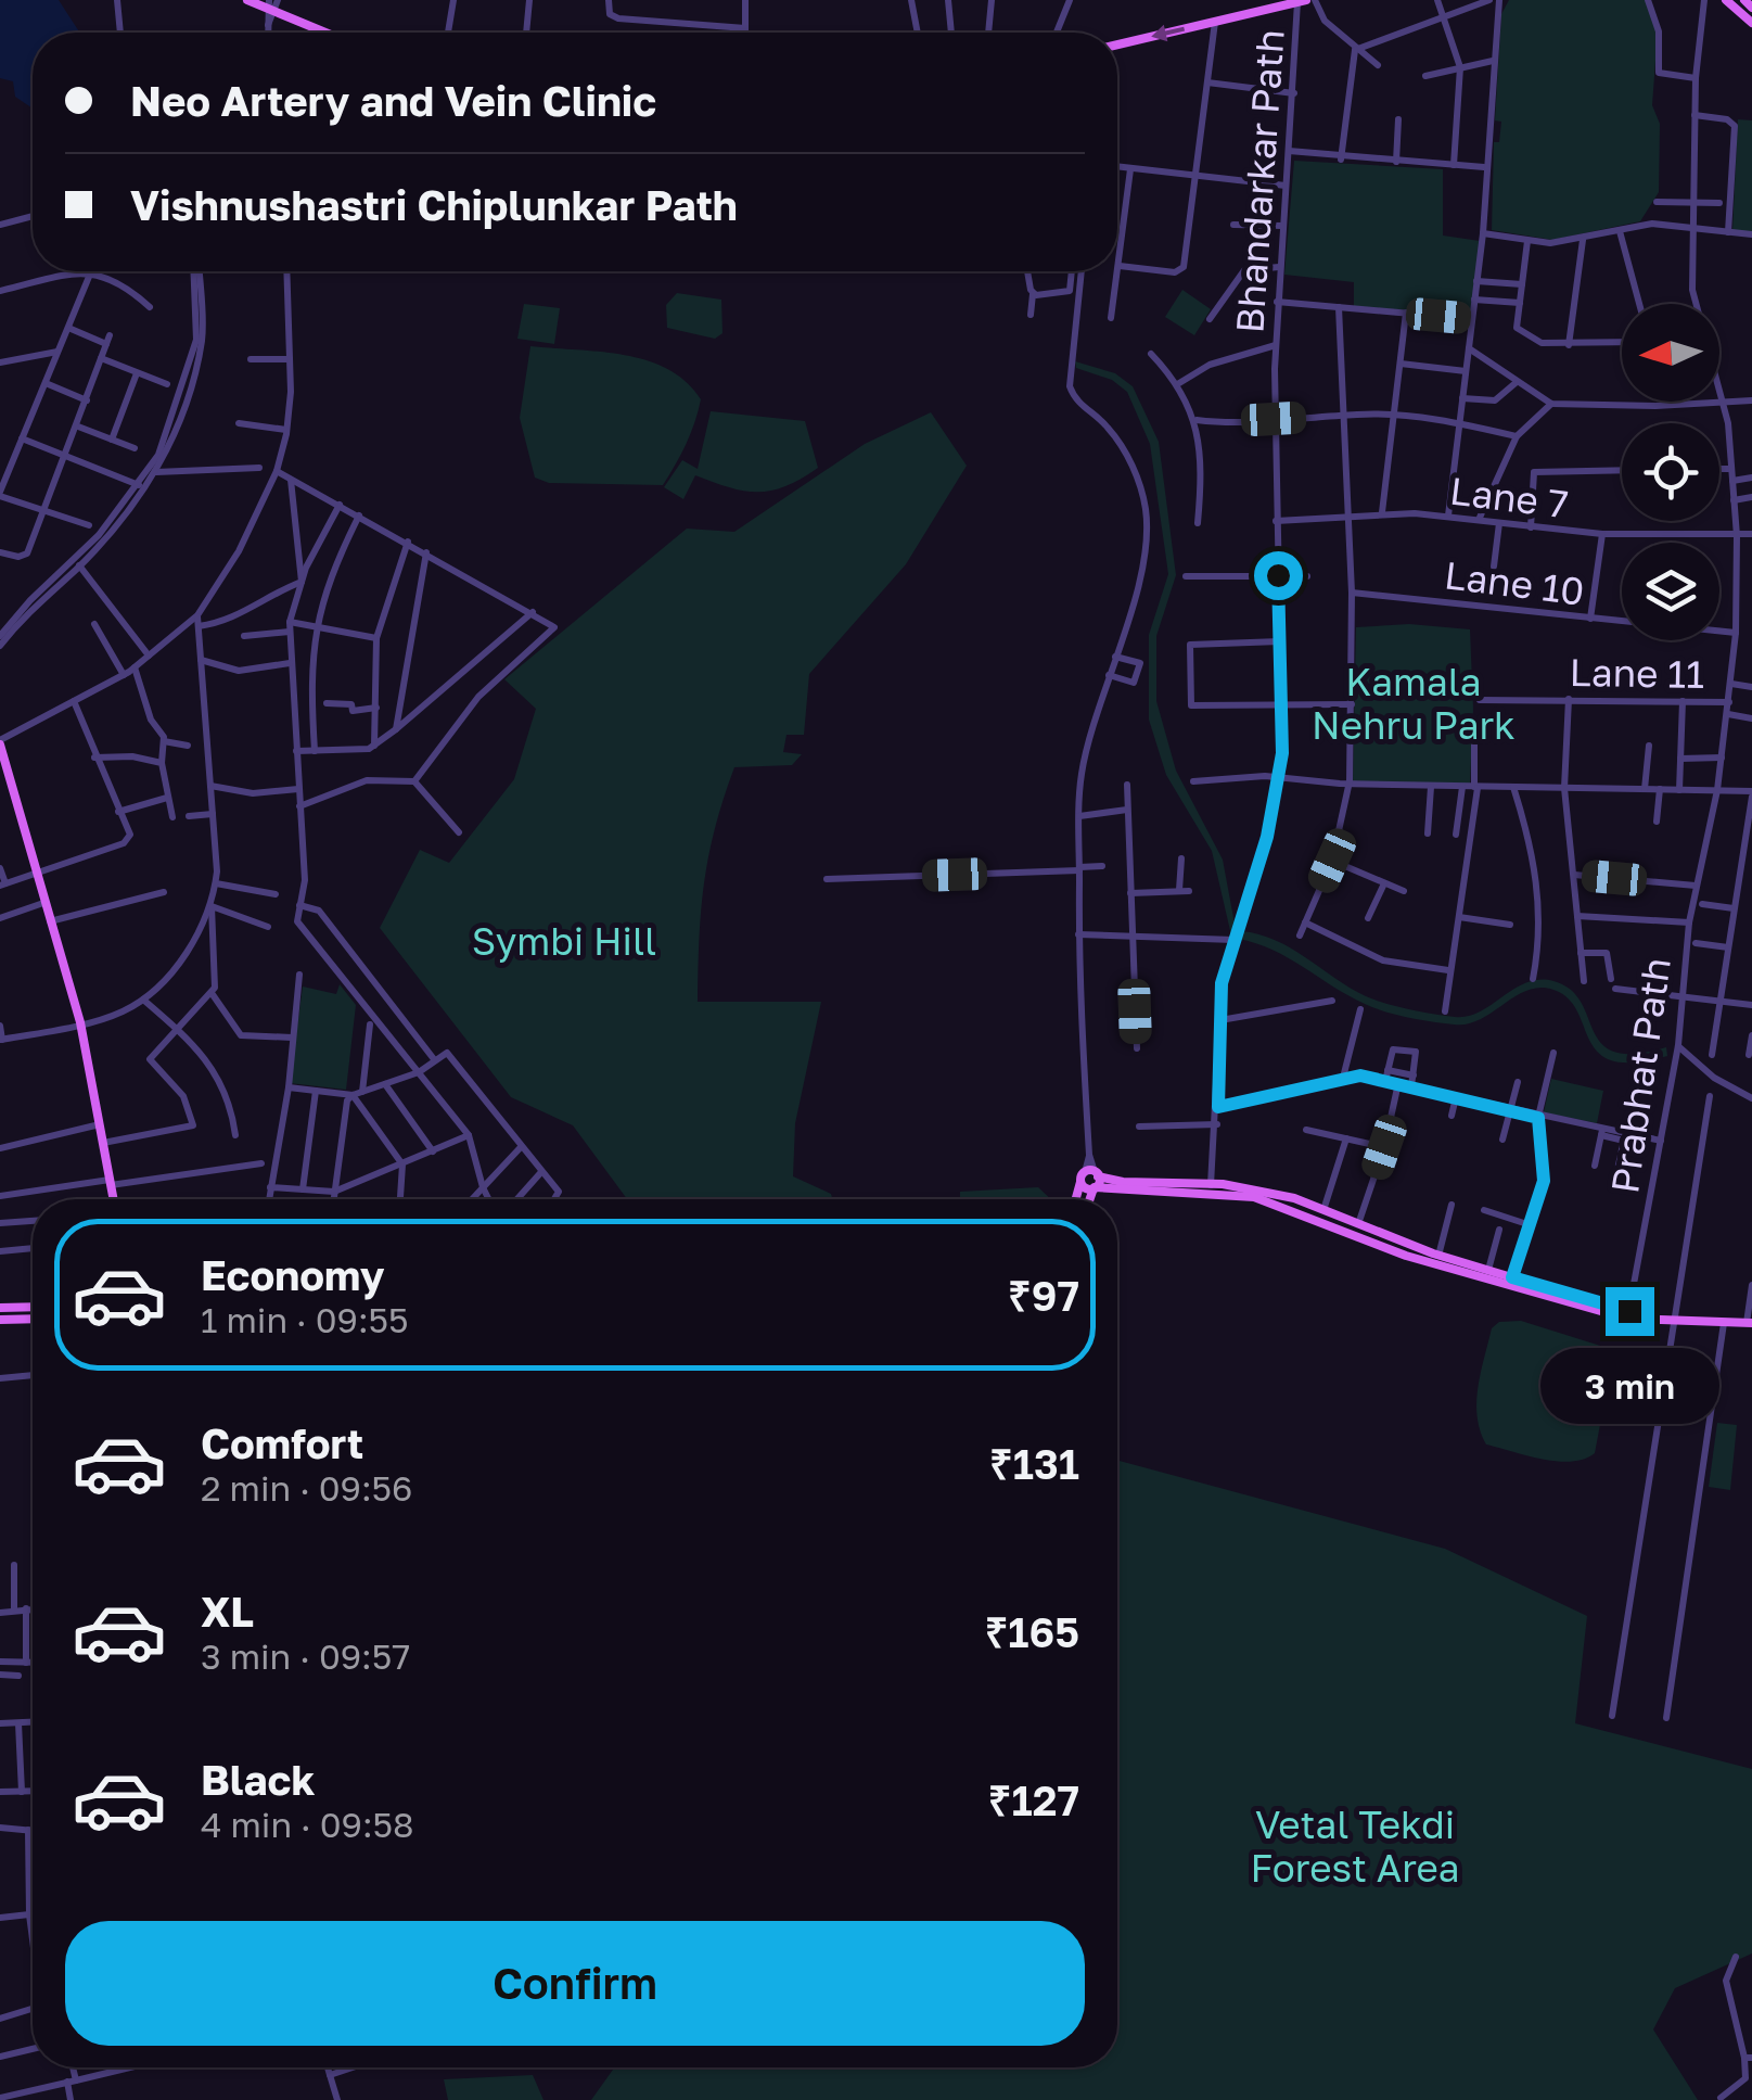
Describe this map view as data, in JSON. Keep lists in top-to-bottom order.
{
  "streets": {
    "street": [
      "Bhandarkar Path",
      "Lane 7",
      "Lane 10",
      "Lane 11",
      "Prabhat Path"
    ]
  },
  "crossings": [
    ["Bhandarkar Path", "Lane 7"],
    ["Lane 7", "Prabhat Path"],
    ["Lane 10", "Prabhat Path"],
    ["Lane 11", "Prabhat Path"]
  ],
  "parks": ["Kamala Nehru Park", "Symbi Hill", "Vetal Tekdi Forest Area"],
  "north": "left",
  "page": {
    "banner": ["Neo Artery and Vein Clinic", "Vishnushastri Chiplunkar Path"],
    "list": [
      {
        "name": "Economy",
        "note": "1 min · 09:55",
        "value": "₹97"
      },
      {
        "name": "Comfort",
        "note": "2 min · 09:56",
        "value": "₹131"
      },
      {
        "name": "XL",
        "note": "3 min · 09:57",
        "value": "₹165"
      },
      {
        "name": "Black",
        "note": "4 min · 09:58",
        "value": "₹127"
      }
    ],
    "bubble": "3 min",
    "buttons": "Confirm"
  }
}
